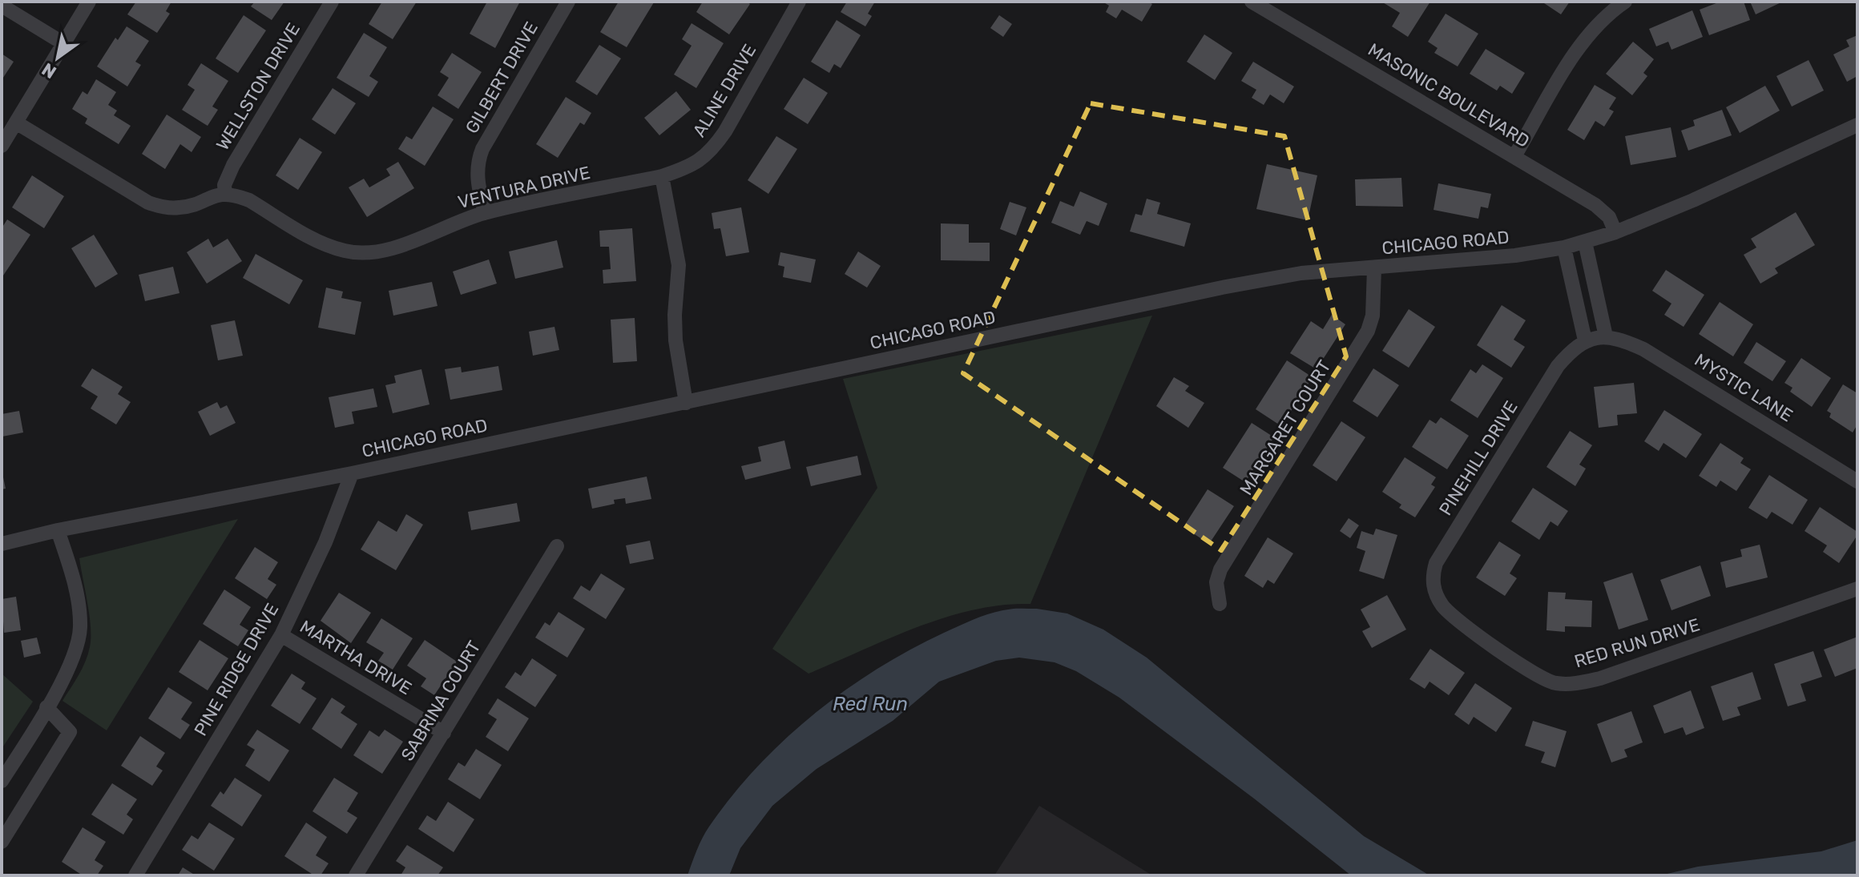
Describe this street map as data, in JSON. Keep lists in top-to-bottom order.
{
  "streets": {
    "street": [
      "GILBERT DRIVE",
      "WELLSTON DRIVE",
      "ALINE DRIVE",
      "MASONIC BOULEVARD",
      "VENTURA DRIVE",
      "CHICAGO ROAD",
      "MYSTIC LANE",
      "MARGARET COURT",
      "PINEHILL DRIVE",
      "RED RUN DRIVE",
      "MARTHA DRIVE",
      "PINE RIDGE DRIVE",
      "SABRINA COURT"
    ]
  },
  "crossings": [
    ["GILBERT DRIVE", "VENTURA DRIVE"],
    ["WELLSTON DRIVE", "VENTURA DRIVE"],
    ["ALINE DRIVE", "VENTURA DRIVE"],
    ["MASONIC BOULEVARD", "CHICAGO ROAD"],
    ["CHICAGO ROAD", "MARGARET COURT"],
    ["CHICAGO ROAD", "PINE RIDGE DRIVE"],
    ["PINEHILL DRIVE", "RED RUN DRIVE"],
    ["MARTHA DRIVE", "PINE RIDGE DRIVE"],
    ["MARTHA DRIVE", "SABRINA COURT"]
  ],
  "water": ["Red Run"],
  "north": "bottom left"
}
